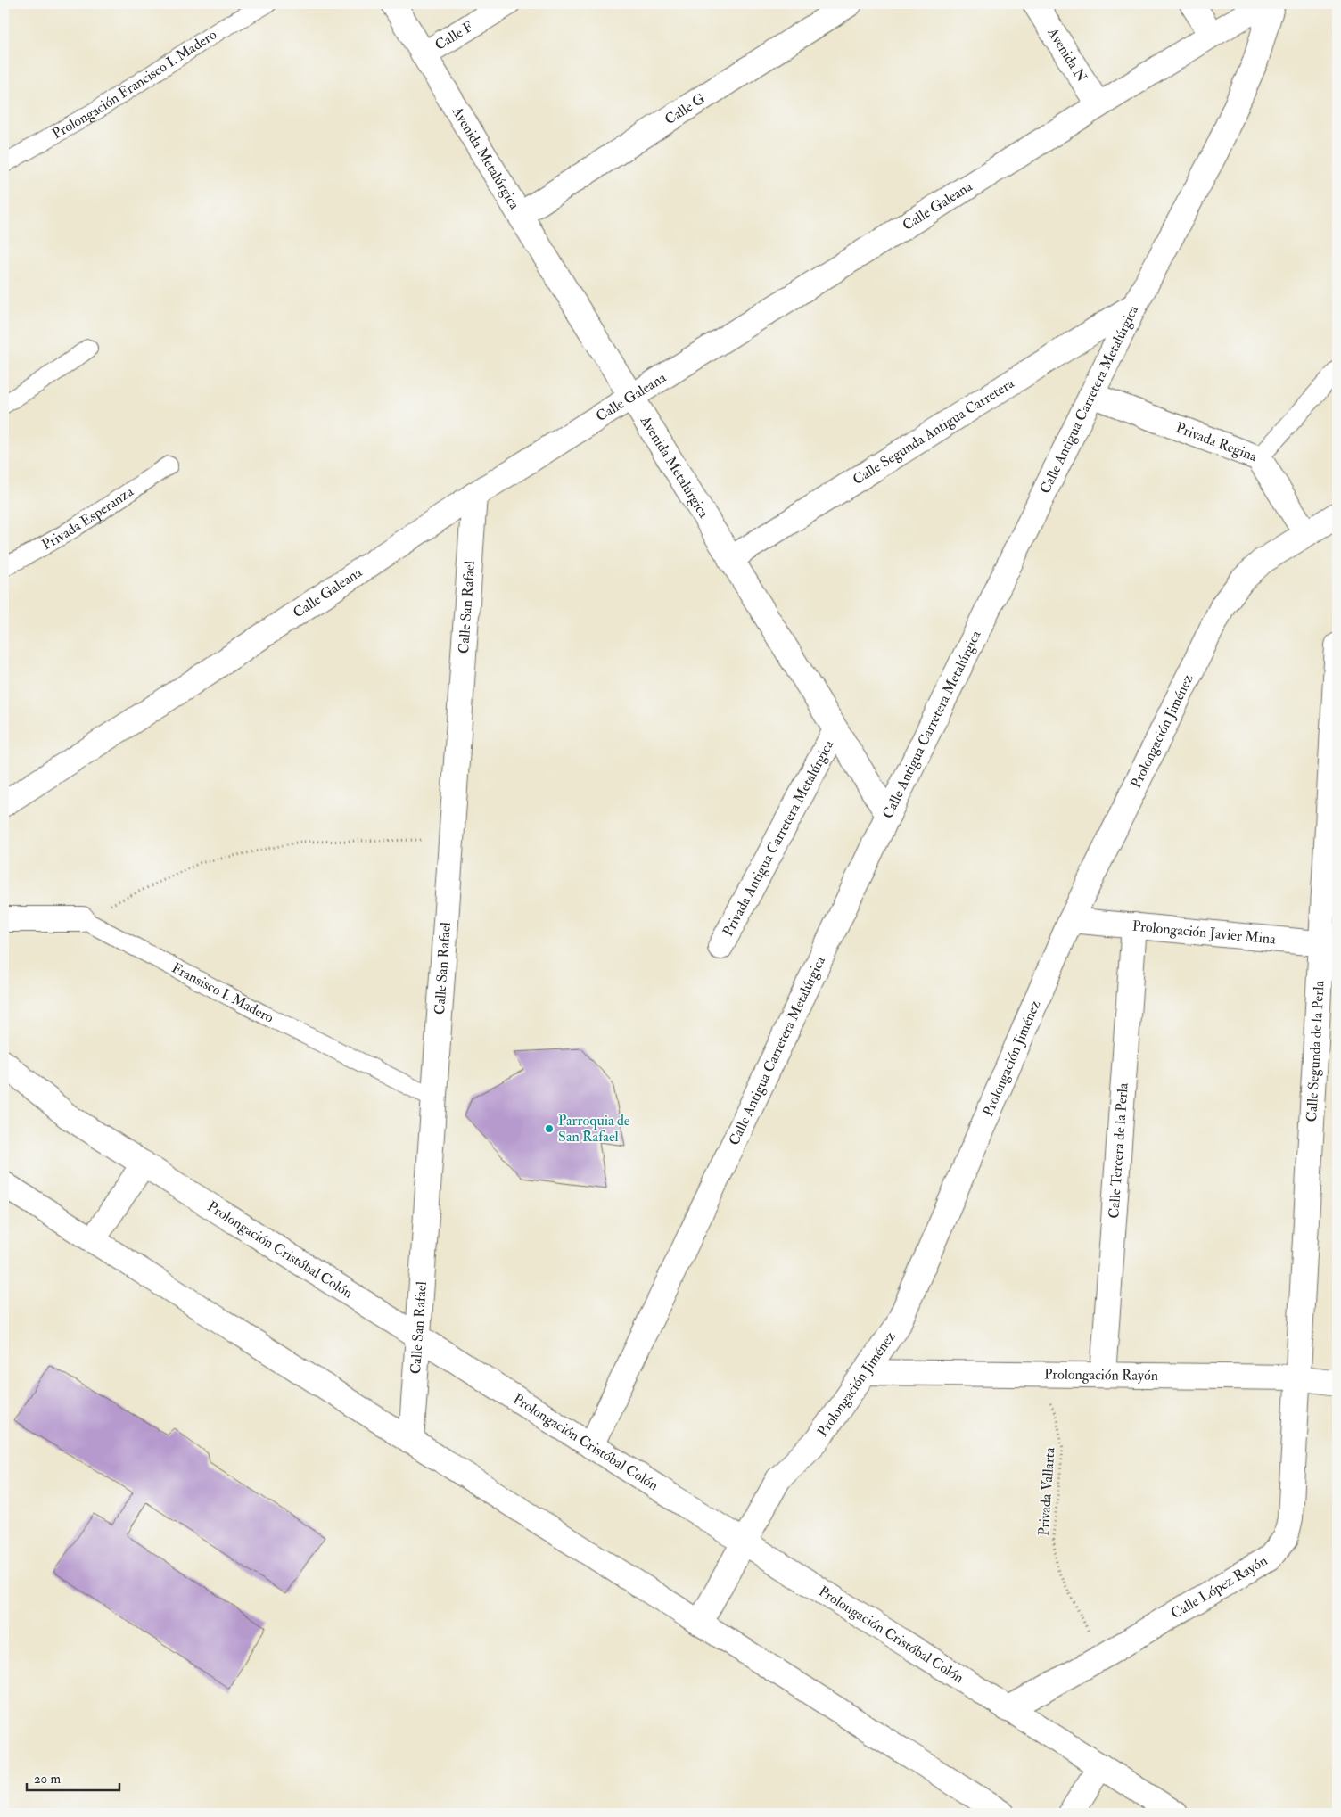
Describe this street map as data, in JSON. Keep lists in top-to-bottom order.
{
  "streets": {
    "street": [
      "Calle F",
      "Avenida N",
      "Calle G",
      "Avenida Metalúrgica",
      "Calle Galeana",
      "Calle Antigua Carretera Metalúrgica",
      "Calle Segunda Antigua Carretera",
      "Privada Regina",
      "Calle San Rafael",
      "Prolongación Jiménez",
      "Privada Antigua Carretera Metalúrgica",
      "Prolongación Javier Mina",
      "Fransisco I. Madero",
      "Calle Segunda de la Perla",
      "Calle Tercera de la Perla",
      "Prolongación Cristóbal Colón",
      "Prolongación Rayón",
      "Calle López Rayón"
    ],
    "lane": ["Prolongación Francisco I. Madero", "Privada Esperanza"],
    "path": ["Privada Vallarta"]
  },
  "crossings": [
    ["Calle F", "Avenida Metalúrgica"],
    ["Avenida N", "Calle Galeana"],
    ["Calle G", "Avenida Metalúrgica"],
    ["Avenida Metalúrgica", "Calle Galeana"],
    ["Avenida Metalúrgica", "Calle Antigua Carretera Metalúrgica"],
    ["Avenida Metalúrgica", "Calle Segunda Antigua Carretera"],
    ["Avenida Metalúrgica", "Privada Antigua Carretera Metalúrgica"],
    ["Calle Galeana", "Calle San Rafael"],
    ["Calle Antigua Carretera Metalúrgica", "Calle Segunda Antigua Carretera"],
    ["Calle Antigua Carretera Metalúrgica", "Privada Regina"],
    ["Calle Antigua Carretera Metalúrgica", "Prolongación Cristóbal Colón"],
    ["Privada Regina", "Prolongación Jiménez"],
    ["Calle San Rafael", "Fransisco I. Madero"],
    ["Calle San Rafael", "Prolongación Cristóbal Colón"],
    ["Prolongación Jiménez", "Prolongación Javier Mina"],
    ["Prolongación Jiménez", "Prolongación Cristóbal Colón"],
    ["Prolongación Jiménez", "Prolongación Rayón"],
    ["Prolongación Javier Mina", "Calle Segunda de la Perla"],
    ["Prolongación Javier Mina", "Calle Tercera de la Perla"],
    ["Calle Segunda de la Perla", "Prolongación Rayón"],
    ["Calle Segunda de la Perla", "Calle López Rayón"],
    ["Calle Tercera de la Perla", "Prolongación Rayón"],
    ["Prolongación Cristóbal Colón", "Calle López Rayón"],
    ["Prolongación Rayón", "Privada Vallarta"],
    ["Prolongación Rayón", "Calle López Rayón"],
    ["Privada Vallarta", "Calle López Rayón"]
  ],
  "places": ["Parroquia de San Rafael"],
  "scale_bar": "20 m"
}
